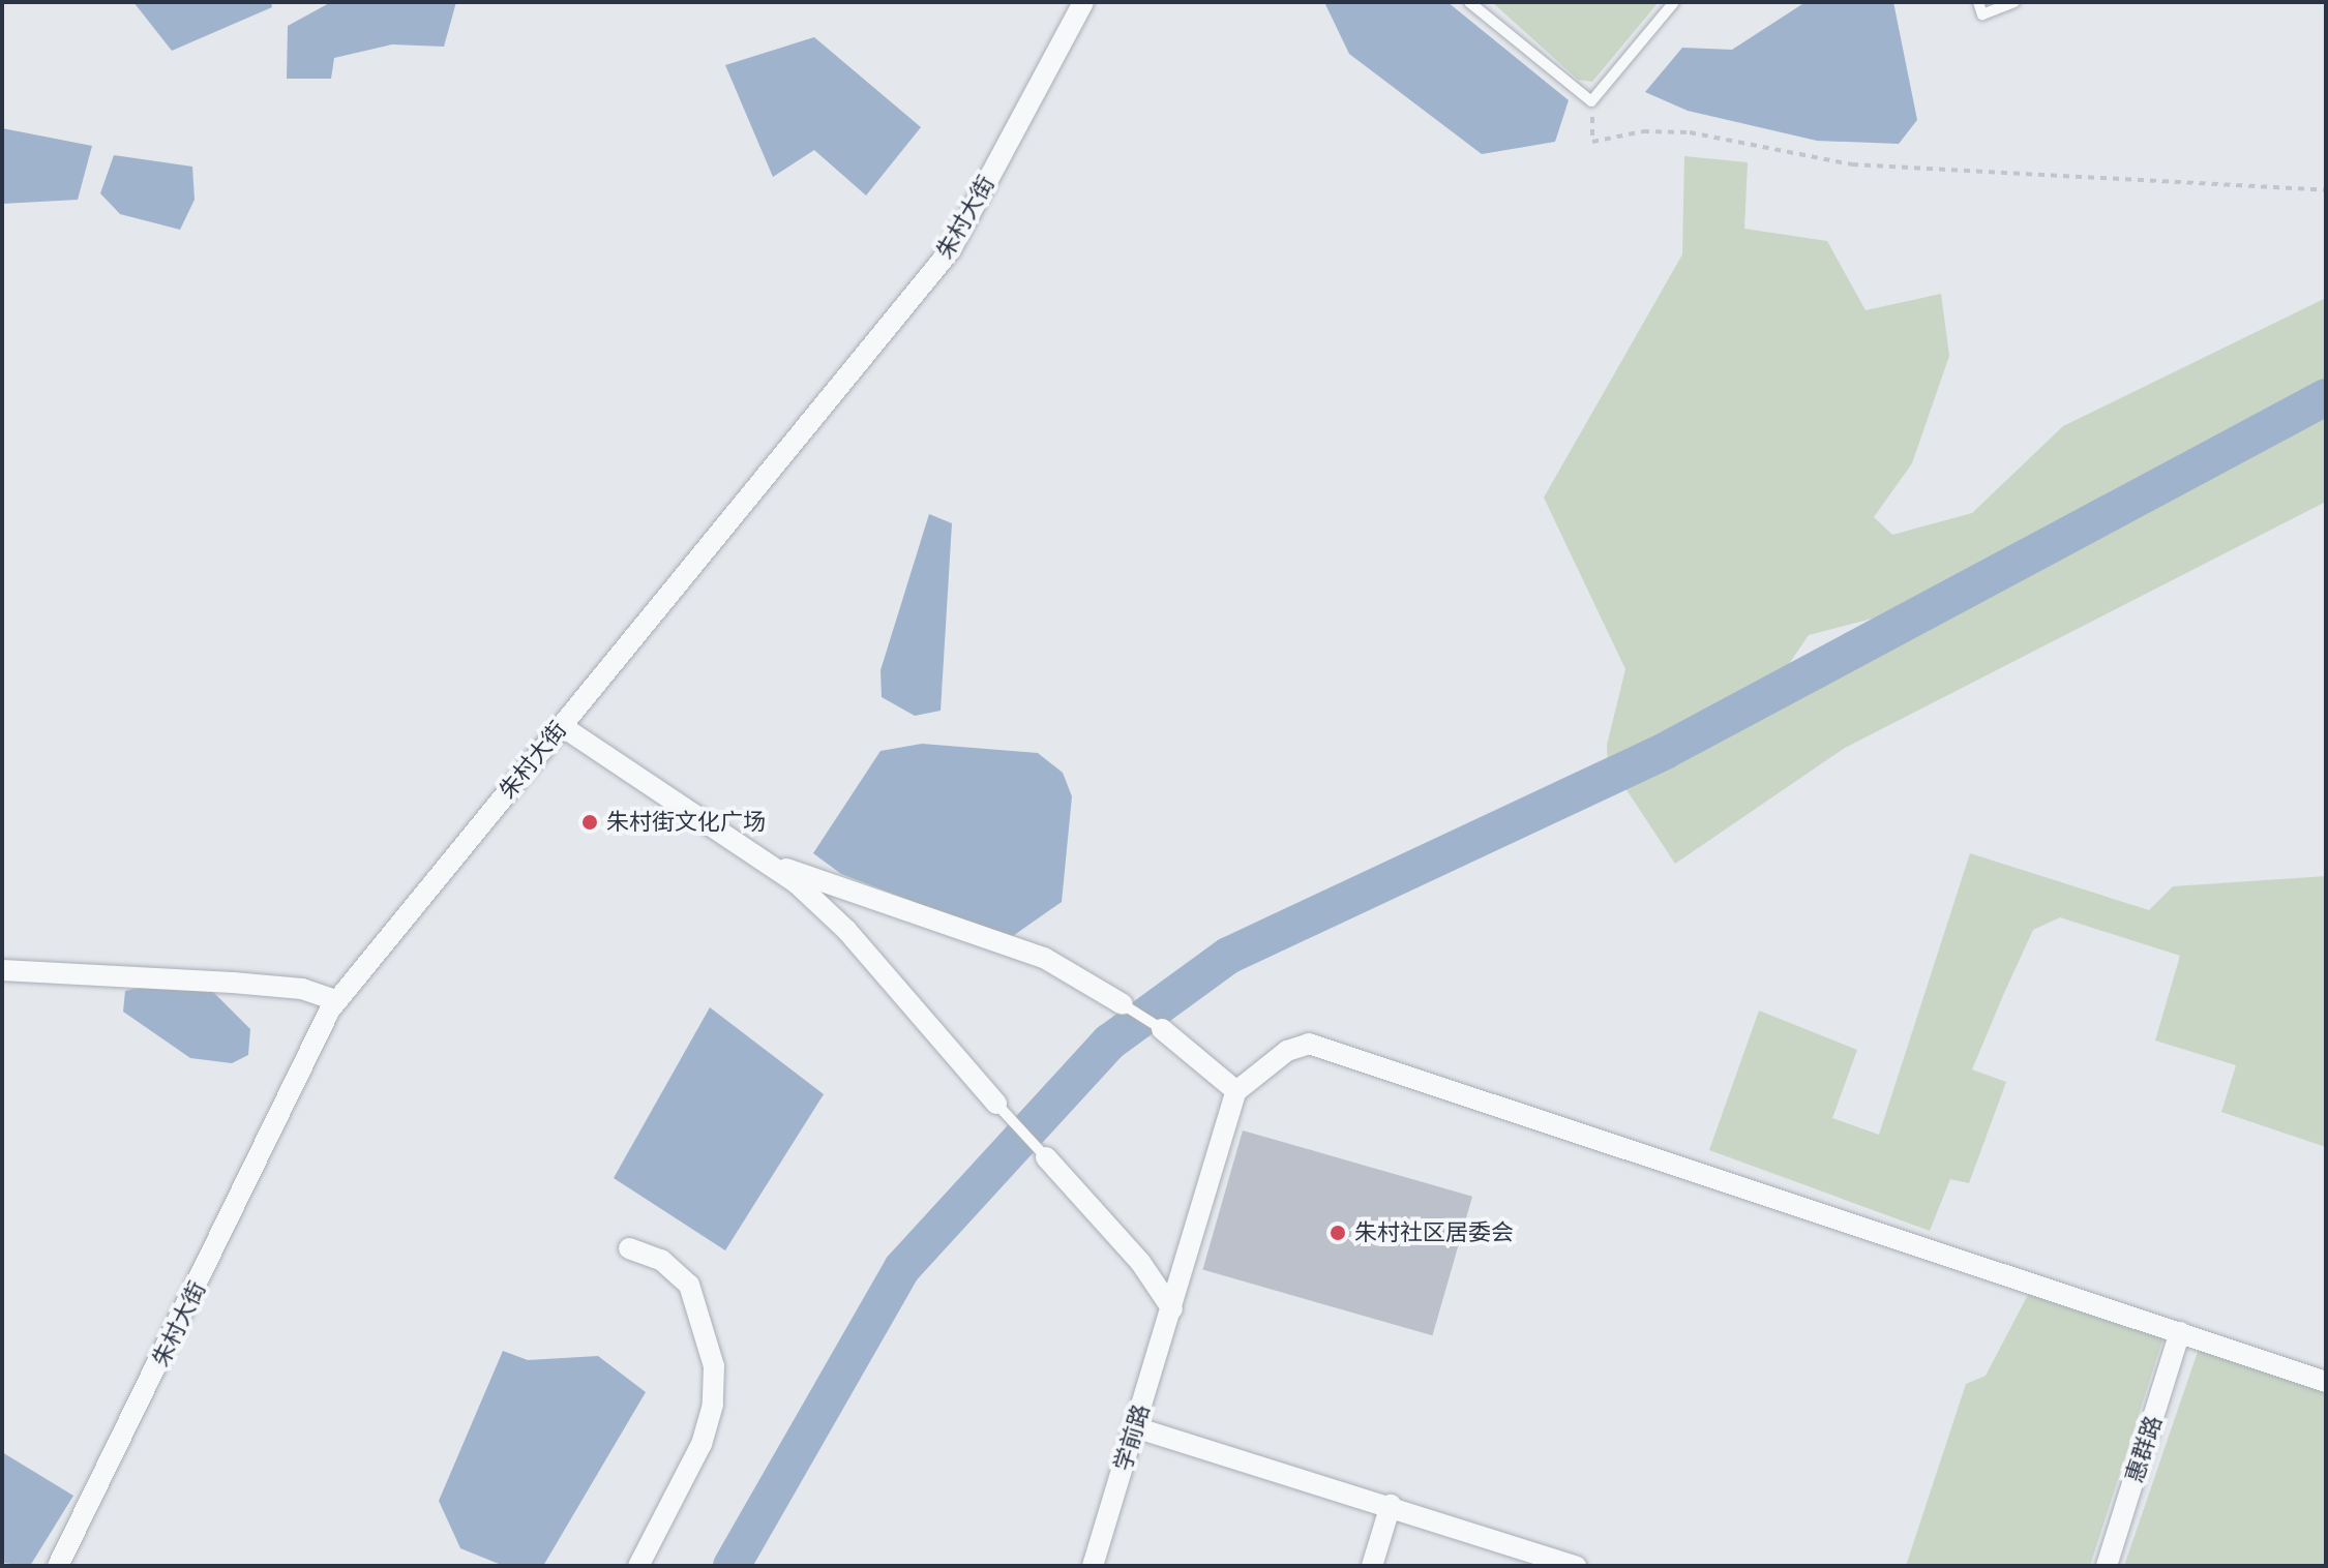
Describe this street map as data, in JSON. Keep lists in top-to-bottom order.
{
  "streets": {
    "street": ["朱村大街", "学前路", "惠群路"]
  },
  "places": ["朱村街文化广场", "朱村社区居委会"]
}
